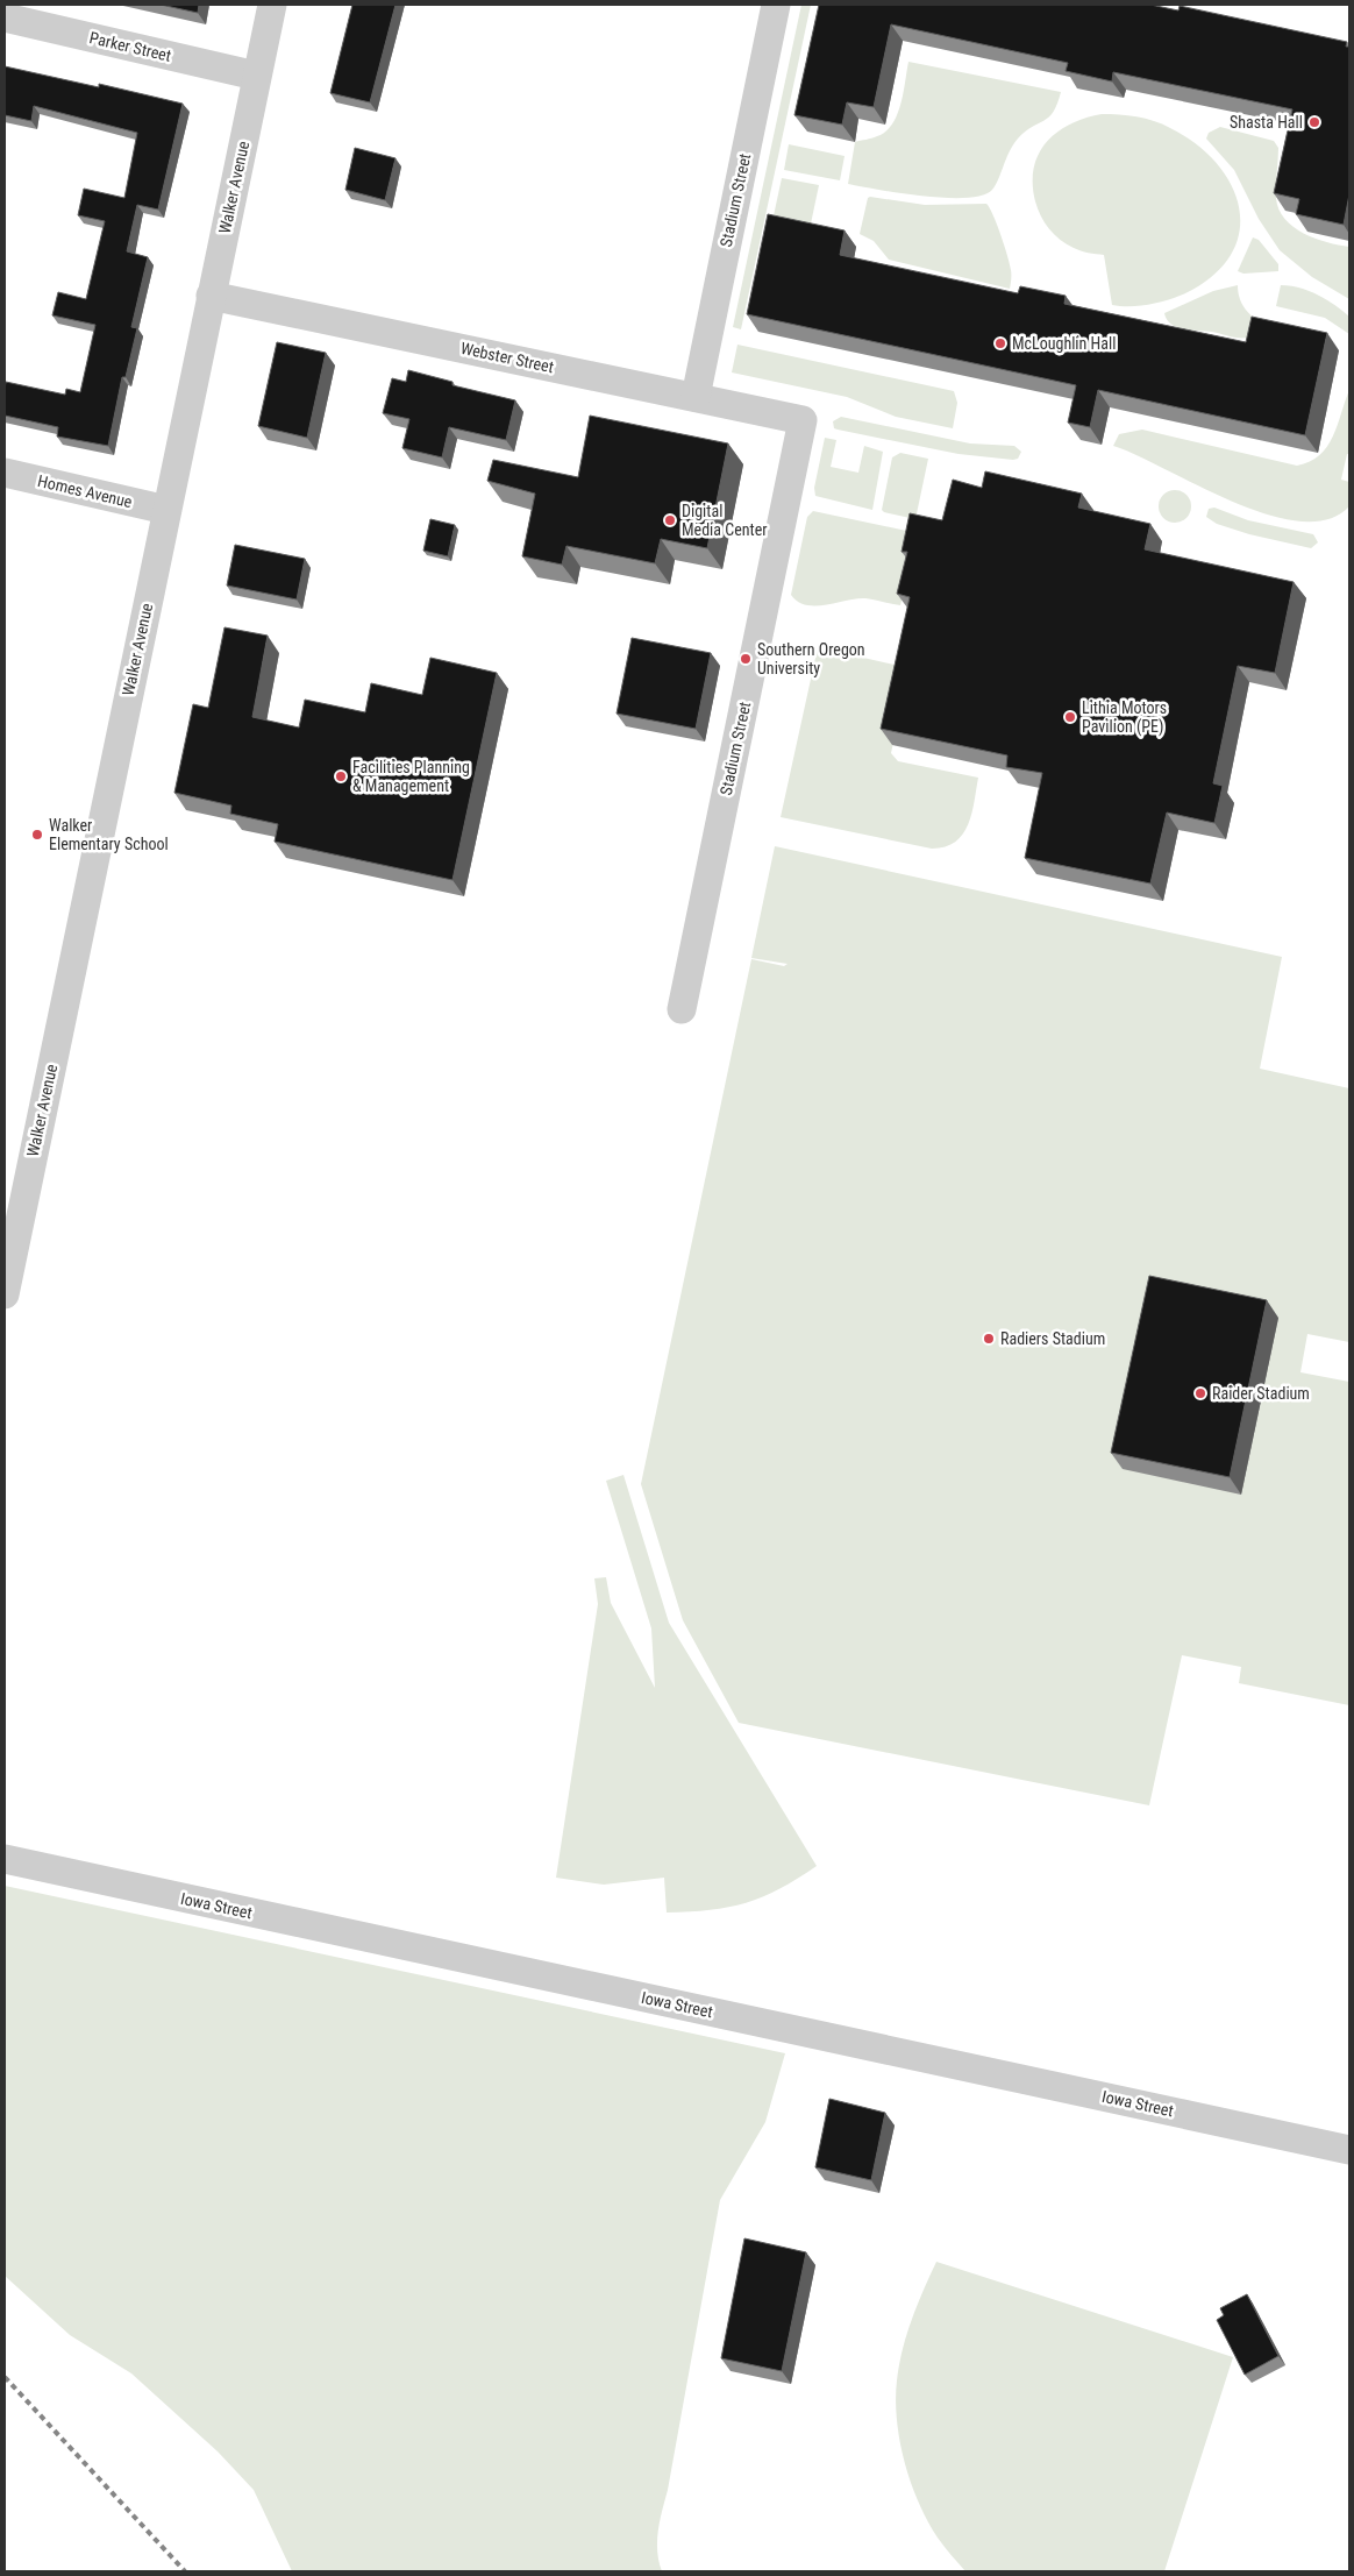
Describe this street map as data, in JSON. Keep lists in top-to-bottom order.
{
  "streets": {
    "street": [
      "Parker Street",
      "Walker Avenue",
      "Stadium Street",
      "Webster Street",
      "Homes Avenue",
      "Iowa Street"
    ]
  },
  "crossings": [
    ["Parker Street", "Walker Avenue"],
    ["Walker Avenue", "Webster Street"],
    ["Walker Avenue", "Homes Avenue"],
    ["Stadium Street", "Webster Street"]
  ],
  "places": [
    "Shasta Hall",
    "McLoughlin Hall",
    "Digital Media Center",
    "Southern Oregon University",
    "Lithia Motors Pavilion (PE)",
    "Facilities Planning & Management",
    "Walker Elementary School",
    "Radiers Stadium",
    "Raider Stadium"
  ]
}
